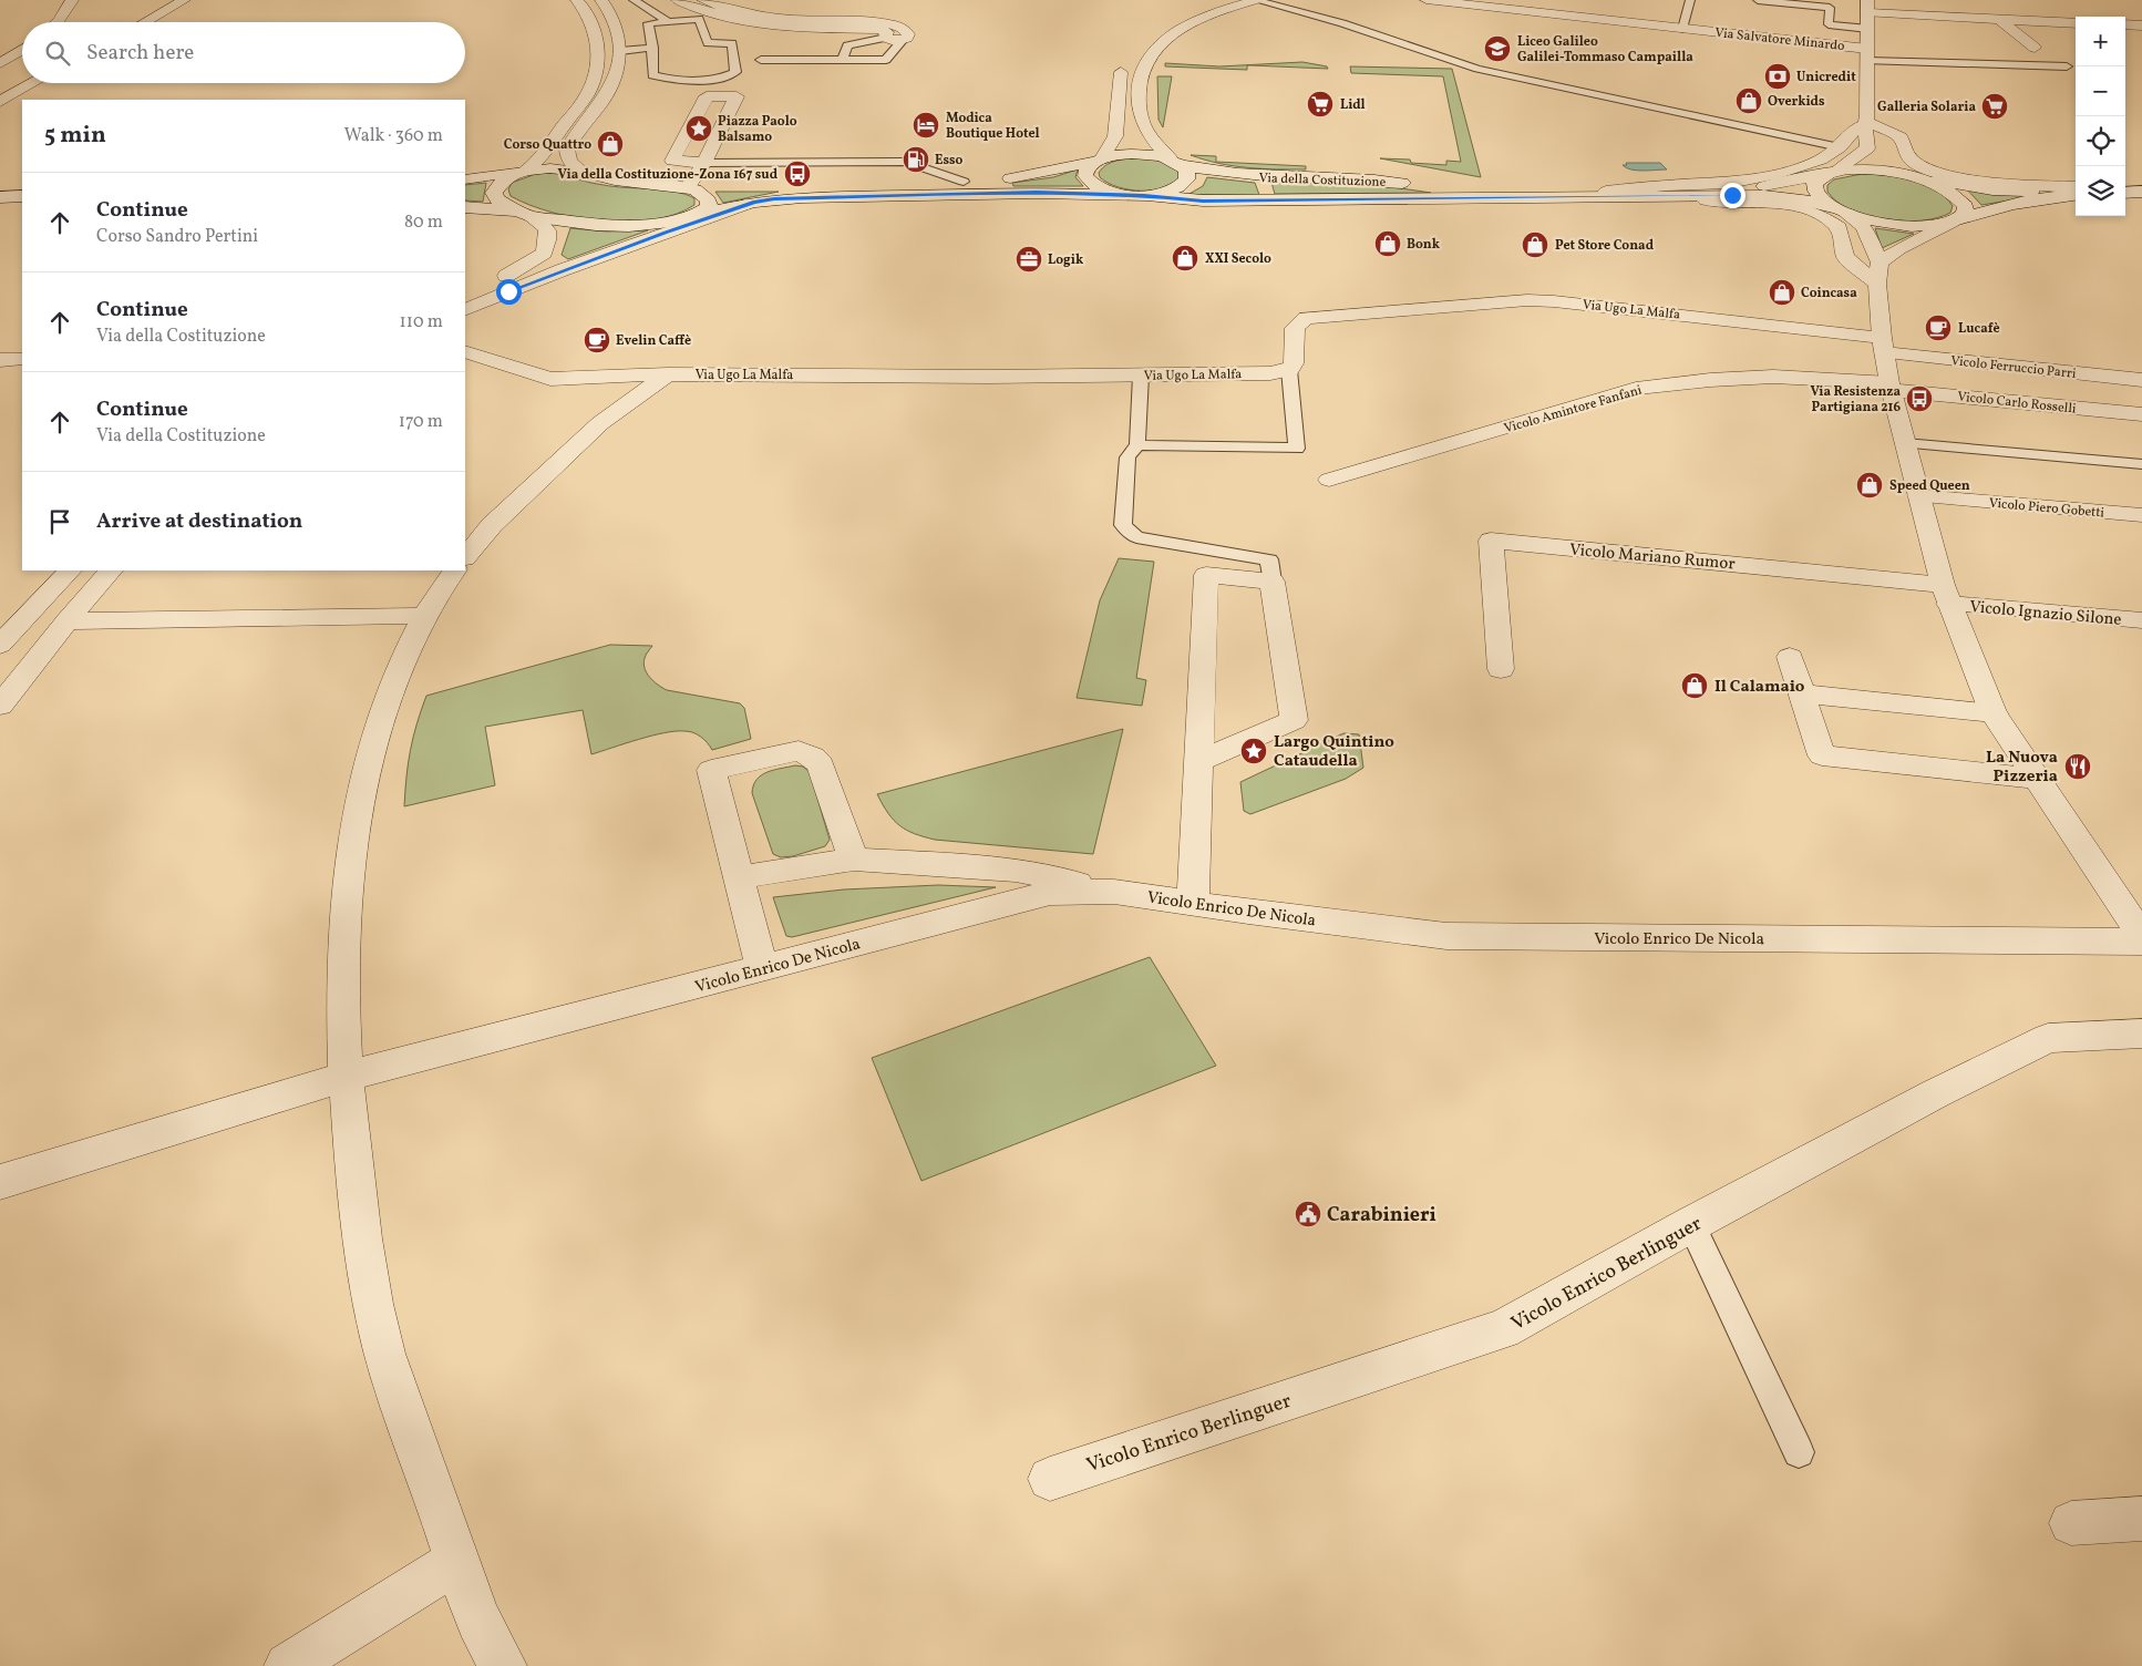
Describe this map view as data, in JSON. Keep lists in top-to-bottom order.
{
  "streets": {
    "street": [
      "Via Salvatore Minardo",
      "Via della Costituzione",
      "Via Ugo La Malfa",
      "Vicolo Ferruccio Parri",
      "Vicolo Carlo Rosselli",
      "Vicolo Amintore Fanfani",
      "Vicolo Piero Gobetti",
      "Vicolo Mariano Rumor",
      "Vicolo Ignazio Silone",
      "Vicolo Enrico De Nicola",
      "Vicolo Enrico Berlinguer"
    ]
  },
  "crossings": [
    ["Via Ugo La Malfa", "Vicolo Ferruccio Parri"],
    ["Vicolo Carlo Rosselli", "Vicolo Amintore Fanfani"],
    ["Vicolo Mariano Rumor", "Vicolo Ignazio Silone"]
  ],
  "places": {
    "school or university": ["Liceo Galileo Galilei-Tommaso Campailla"],
    "bank": ["Unicredit"],
    "shop": [
      "Overkids",
      "Corso Quattro",
      "Bonk",
      "Pet Store Conad",
      "XXI Secolo",
      "Coincasa",
      "Speed Queen",
      "Il Calamaio"
    ],
    "supermarket": ["Lidl", "Galleria Solaria"],
    "hotel": ["Modica Boutique Hotel"],
    "place": ["Piazza Paolo Balsamo", "Largo Quintino Cataudella"],
    "fuel station": ["Esso"],
    "bus stop": ["Via della Costituzione-Zona 167 sud", "Via Resistenza Partigiana 216"],
    "office": ["Logik"],
    "cafe": ["Lucafè", "Evelin Caffè"],
    "restaurant": ["La Nuova Pizzeria"],
    "public building": ["Carabinieri"]
  },
  "page": {
    "map_buttons": ["+", "−"],
    "search": "Search here",
    "heading": ["5 min", "Walk · 360 m"],
    "list": [
      ["Continue", "Corso Sandro Pertini", "80 m"],
      ["Continue", "Via della Costituzione", "110 m"],
      ["Continue", "Via della Costituzione", "170 m"],
      "Arrive at destination"
    ]
  }
}
